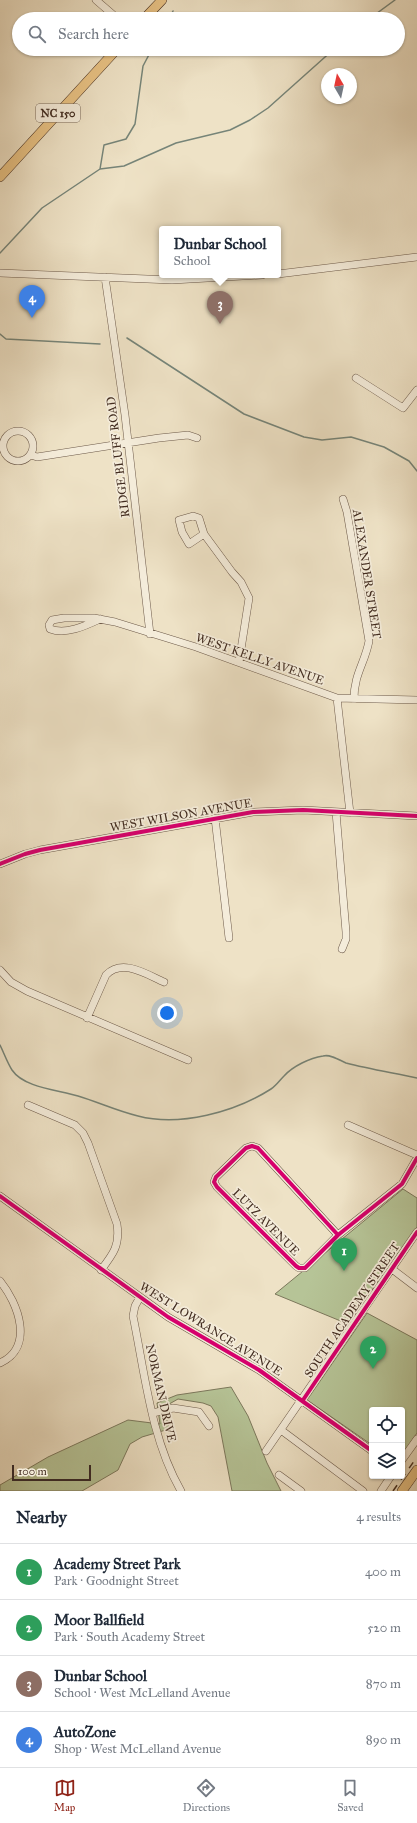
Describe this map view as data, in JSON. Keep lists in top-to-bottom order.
{
  "streets": {
    "main road": ["NC 150"],
    "street": [
      "RIDGE BLUFF ROAD",
      "ALEXANDER STREET",
      "WEST KELLY AVENUE",
      "WEST WILSON AVENUE",
      "LUTZ AVENUE",
      "SOUTH ACADEMY STREET",
      "WEST LOWRANCE AVENUE",
      "NORMAN DRIVE"
    ]
  },
  "crossings": [
    ["RIDGE BLUFF ROAD", "WEST KELLY AVENUE"],
    ["ALEXANDER STREET", "WEST KELLY AVENUE"],
    ["SOUTH ACADEMY STREET", "WEST LOWRANCE AVENUE"],
    ["WEST LOWRANCE AVENUE", "NORMAN DRIVE"]
  ],
  "scale_bar": "100 m",
  "north": "top",
  "page": {
    "search": "Search here",
    "popup": ["Dunbar School", "School"],
    "pins": [
      "4",
      "3",
      "1",
      "2"
    ],
    "scale": "100 m",
    "heading": ["Nearby", "4 results"],
    "list": [
      {
        "mark": "1",
        "name": "Academy Street Park",
        "note": "Park · Goodnight Street",
        "value": "400 m"
      },
      {
        "mark": "2",
        "name": "Moor Ballfield",
        "note": "Park · South Academy Street",
        "value": "520 m"
      },
      {
        "mark": "3",
        "name": "Dunbar School",
        "note": "School · West McLelland Avenue",
        "value": "870 m"
      },
      {
        "mark": "4",
        "name": "AutoZone",
        "note": "Shop · West McLelland Avenue",
        "value": "890 m"
      }
    ],
    "nav": ["Map", "Directions", "Saved"]
  }
}
